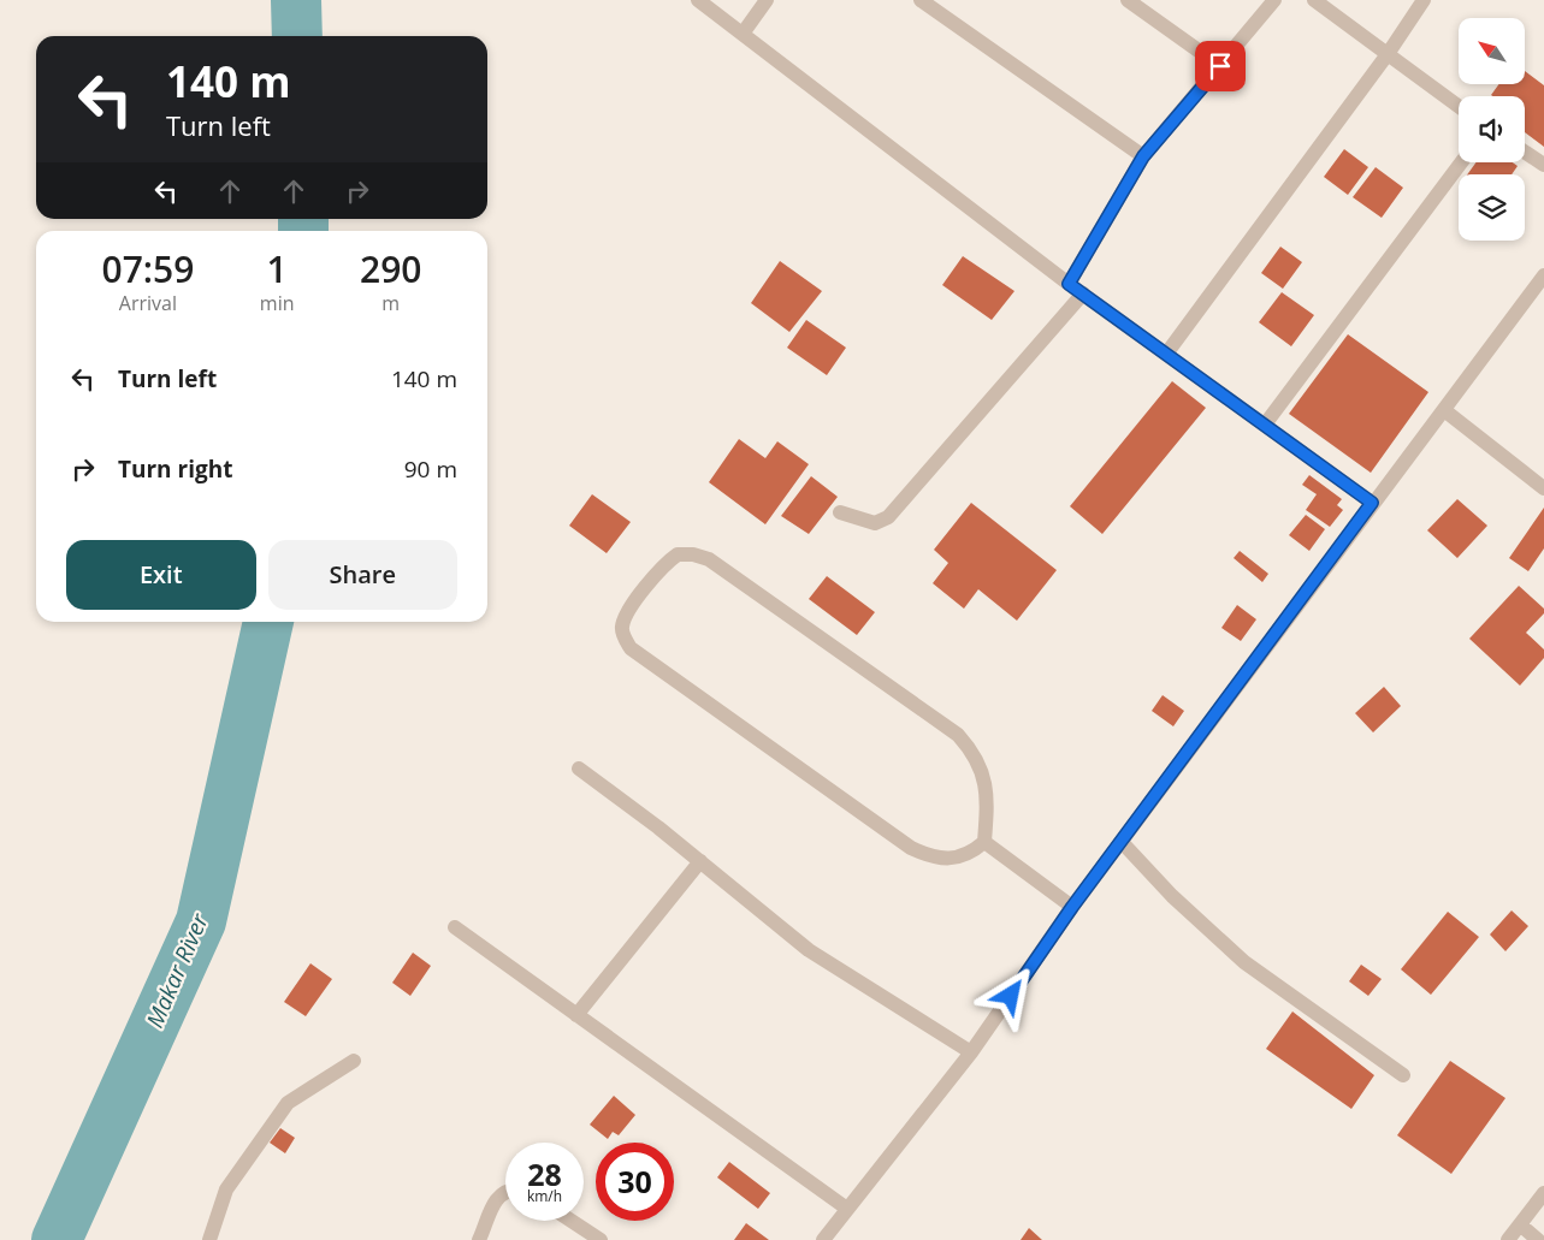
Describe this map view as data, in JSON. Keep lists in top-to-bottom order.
{
  "water": ["Makar River"],
  "north": "top left",
  "page": {
    "turn": ["140 m", "Turn left"],
    "eta": [
      "07:59",
      "Arrival",
      "1",
      "min",
      "290",
      "m"
    ],
    "list": [
      {
        "name": "Turn left",
        "value": "140 m"
      },
      {
        "name": "Turn right",
        "value": "90 m"
      }
    ],
    "buttons": ["Exit", "Share"],
    "speed": "28 km/h",
    "limit": "30"
  }
}
